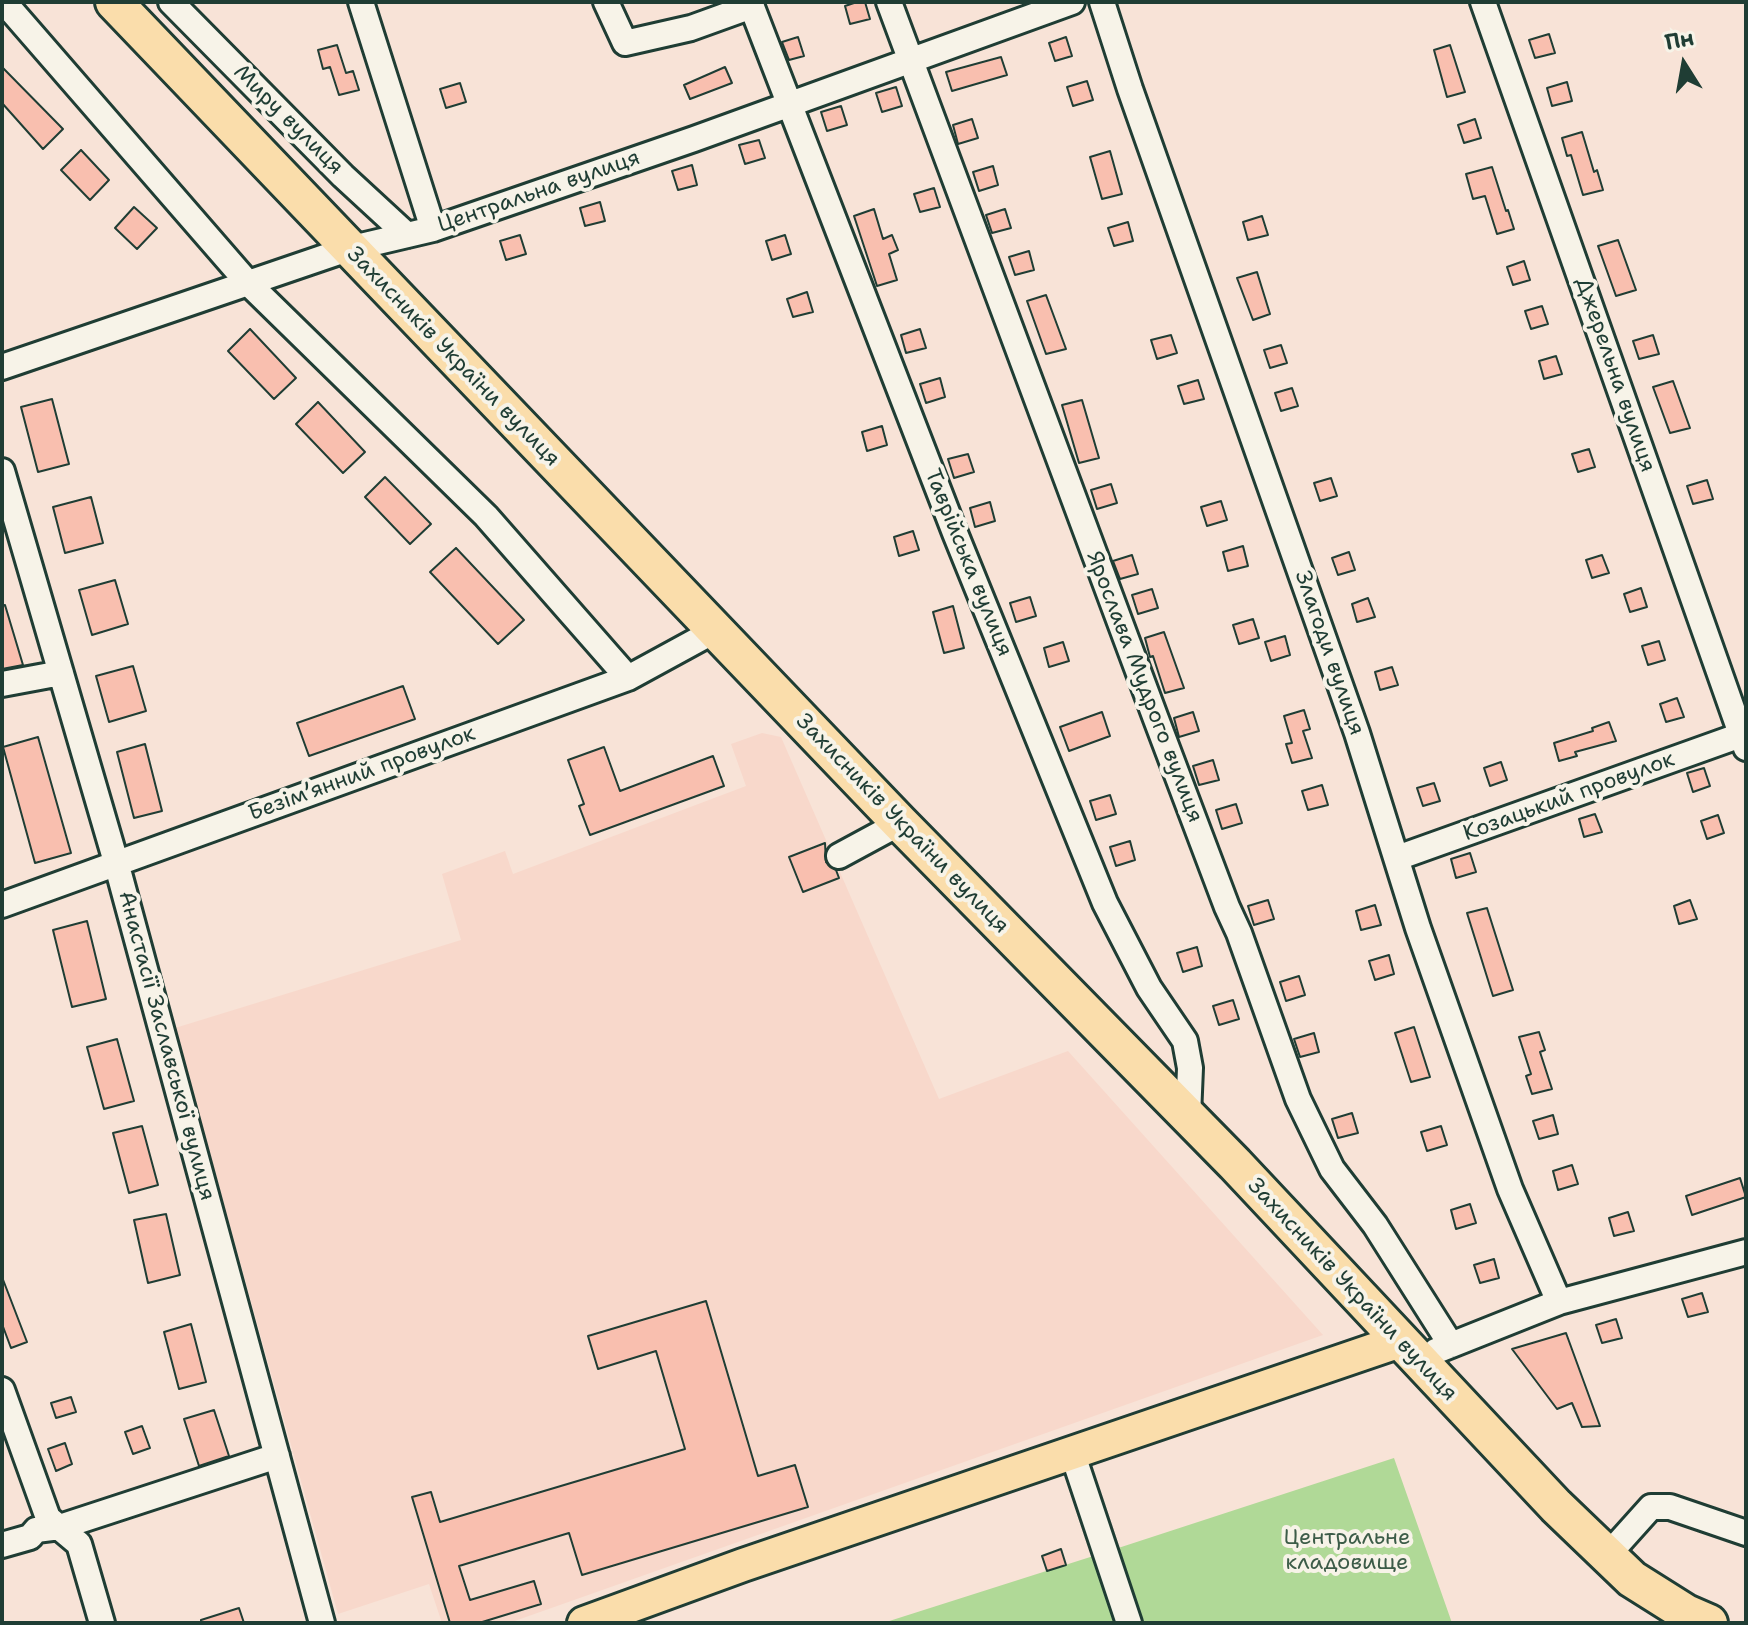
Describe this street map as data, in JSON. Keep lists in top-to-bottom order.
{
  "streets": {
    "highway": ["Захисників України вулиця"],
    "street": [
      "Миру вулиця",
      "Центральна вулиця",
      "Джерельна вулиця",
      "Таврійська вулиця",
      "Злагоди вулиця",
      "Ярослава Мудрого вулиця",
      "Безімʼянний провулок",
      "Козацький провулок",
      "Анастасії Заславської вулиця"
    ]
  },
  "crossings": [
    ["Миру вулиця", "Центральна вулиця"],
    ["Центральна вулиця", "Захисників України вулиця"],
    ["Центральна вулиця", "Таврійська вулиця"],
    ["Центральна вулиця", "Ярослава Мудрого вулиця"],
    ["Захисників України вулиця", "Таврійська вулиця"],
    ["Захисників України вулиця", "Безімʼянний провулок"],
    ["Джерельна вулиця", "Козацький провулок"],
    ["Злагоди вулиця", "Козацький провулок"],
    ["Безімʼянний провулок", "Анастасії Заславської вулиця"]
  ],
  "parks": ["Центральне кладовище"],
  "north": "top"
}
